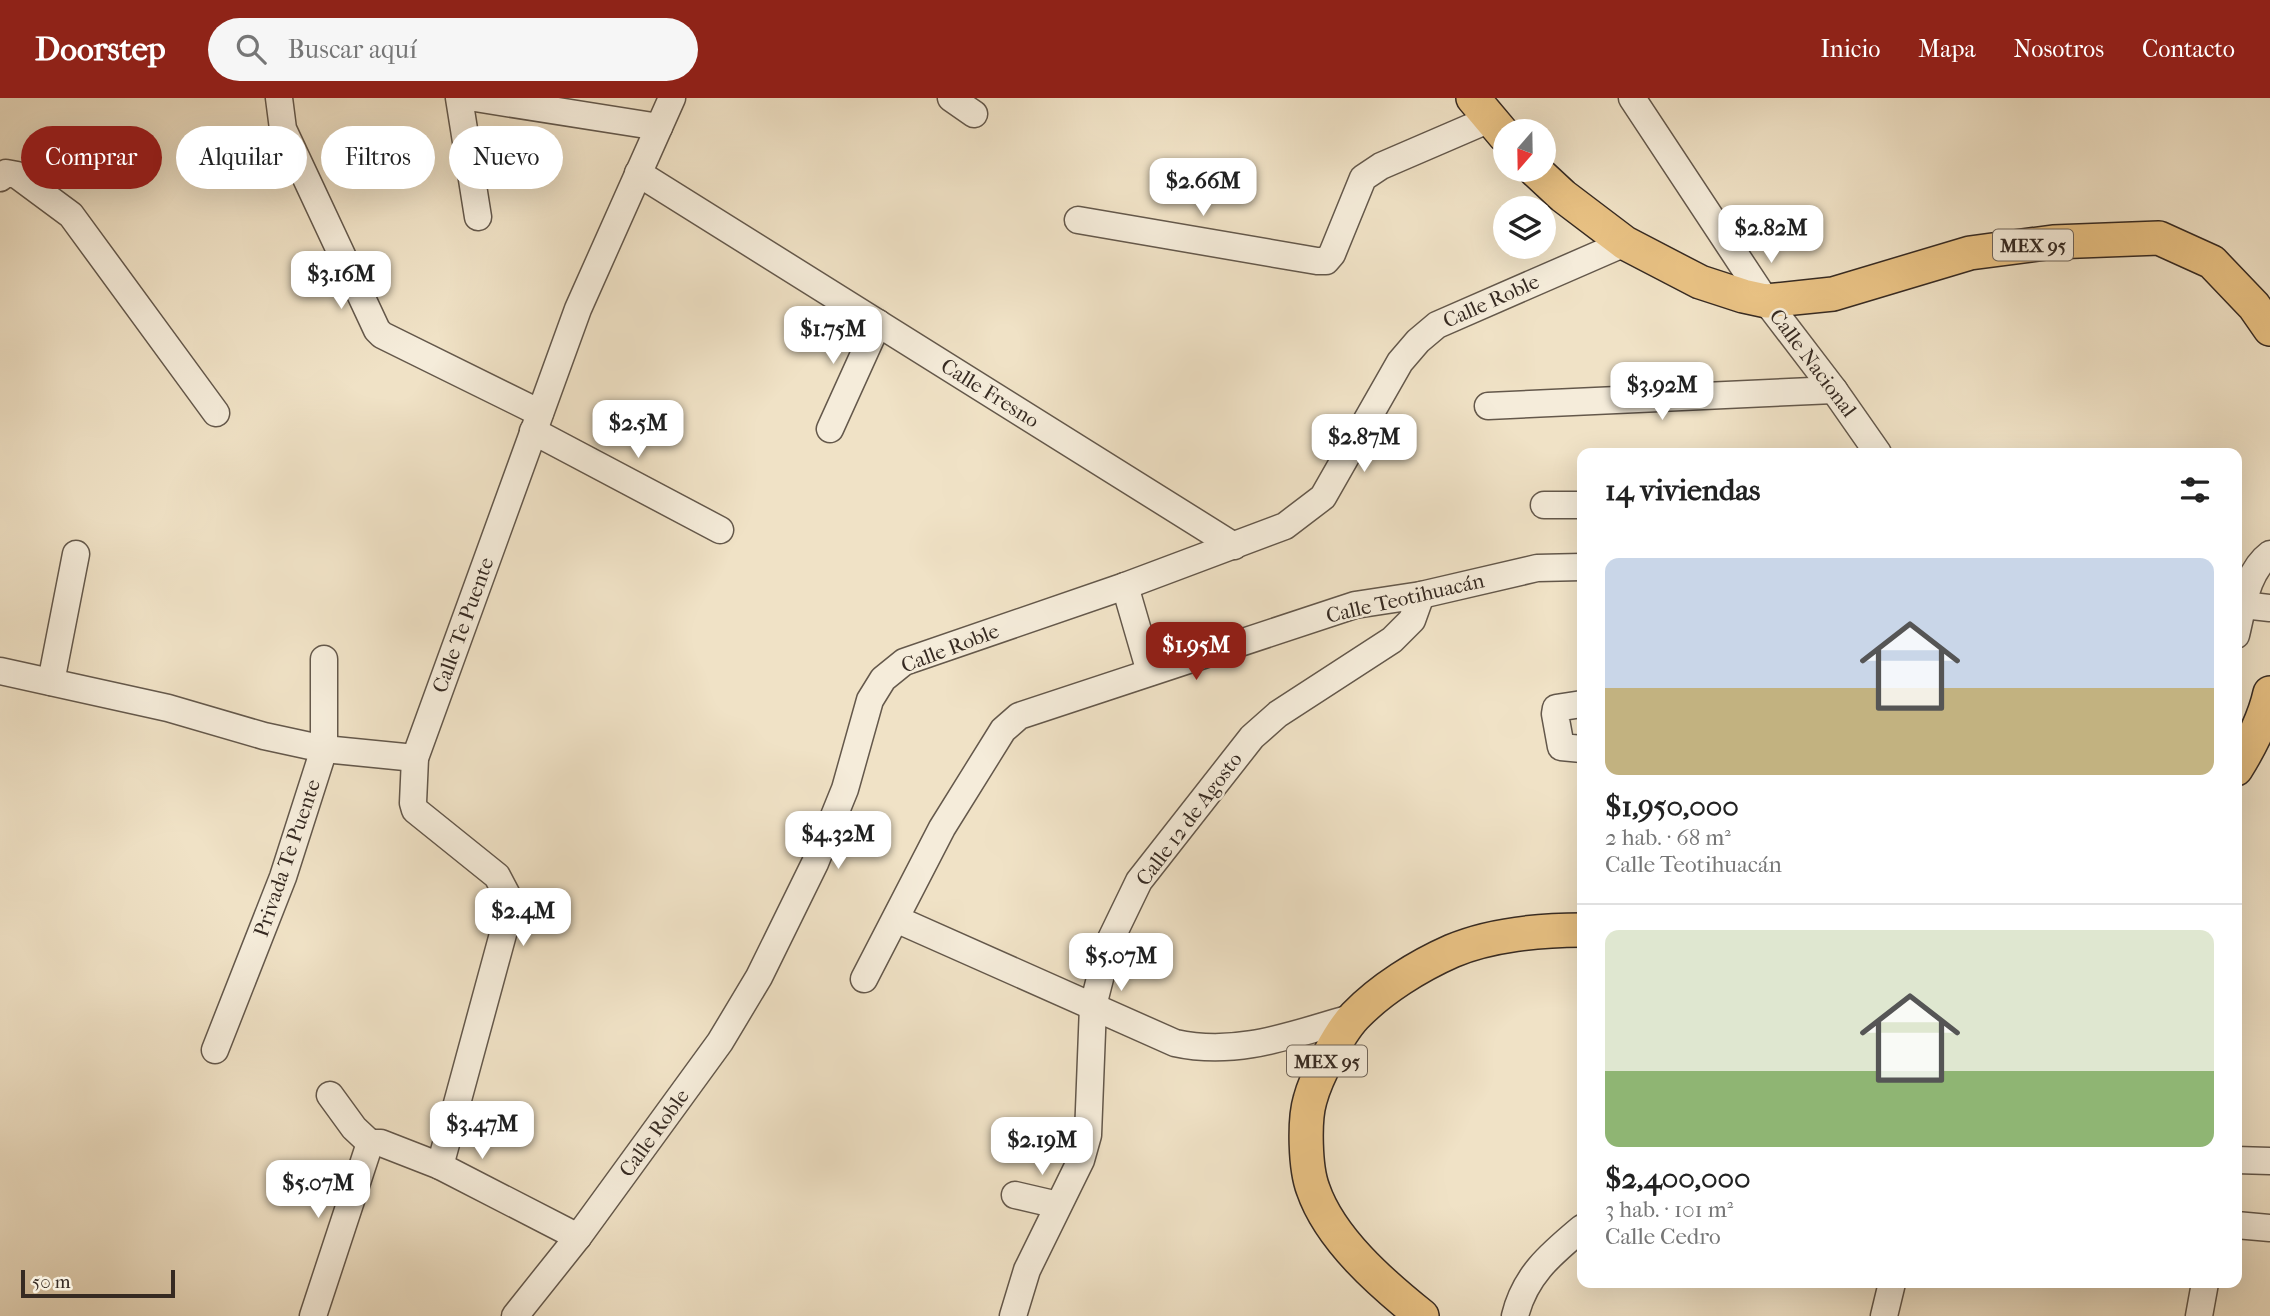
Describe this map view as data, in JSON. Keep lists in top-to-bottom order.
{
  "streets": {
    "main road": ["MEX 95"],
    "street": [
      "Calle Roble",
      "Calle Nacional",
      "Calle Fresno",
      "Calle Teotihuacán",
      "Calle Te Puente",
      "Calle 12 de Agosto",
      "Privada Te Puente"
    ]
  },
  "crossings": [
    ["MEX 95", "Calle Roble"],
    ["MEX 95", "Calle Nacional"],
    ["Calle Roble", "Calle Fresno"],
    ["Calle Fresno", "Calle Te Puente"],
    ["Calle Teotihuacán", "Calle 12 de Agosto"]
  ],
  "scale_bar": "50 m",
  "north": "bottom",
  "page": {
    "header": "Doorstep",
    "search": "Buscar aquí",
    "nav": [
      "Inicio",
      "Mapa",
      "Nosotros",
      "Contacto"
    ],
    "chip": [
      "Comprar",
      "Alquilar",
      "Filtros",
      "Nuevo"
    ],
    "price": [
      "$2.66M",
      "$2.82M",
      "$3.16M",
      "$1.75M",
      "$3.92M",
      "$2.5M",
      "$2.87M",
      "$1.95M",
      "$4.32M",
      "$2.4M",
      "$5.07M",
      "$3.47M",
      "$2.19M",
      "$5.07M"
    ],
    "heading": "14 viviendas",
    "list": [
      {
        "name": "$1,950,000",
        "note": "2 hab. · 68 m² · Calle Teotihuacán"
      },
      {
        "name": "$2,400,000",
        "note": "3 hab. · 101 m² · Calle Cedro"
      }
    ],
    "scale": "50 m"
  }
}
